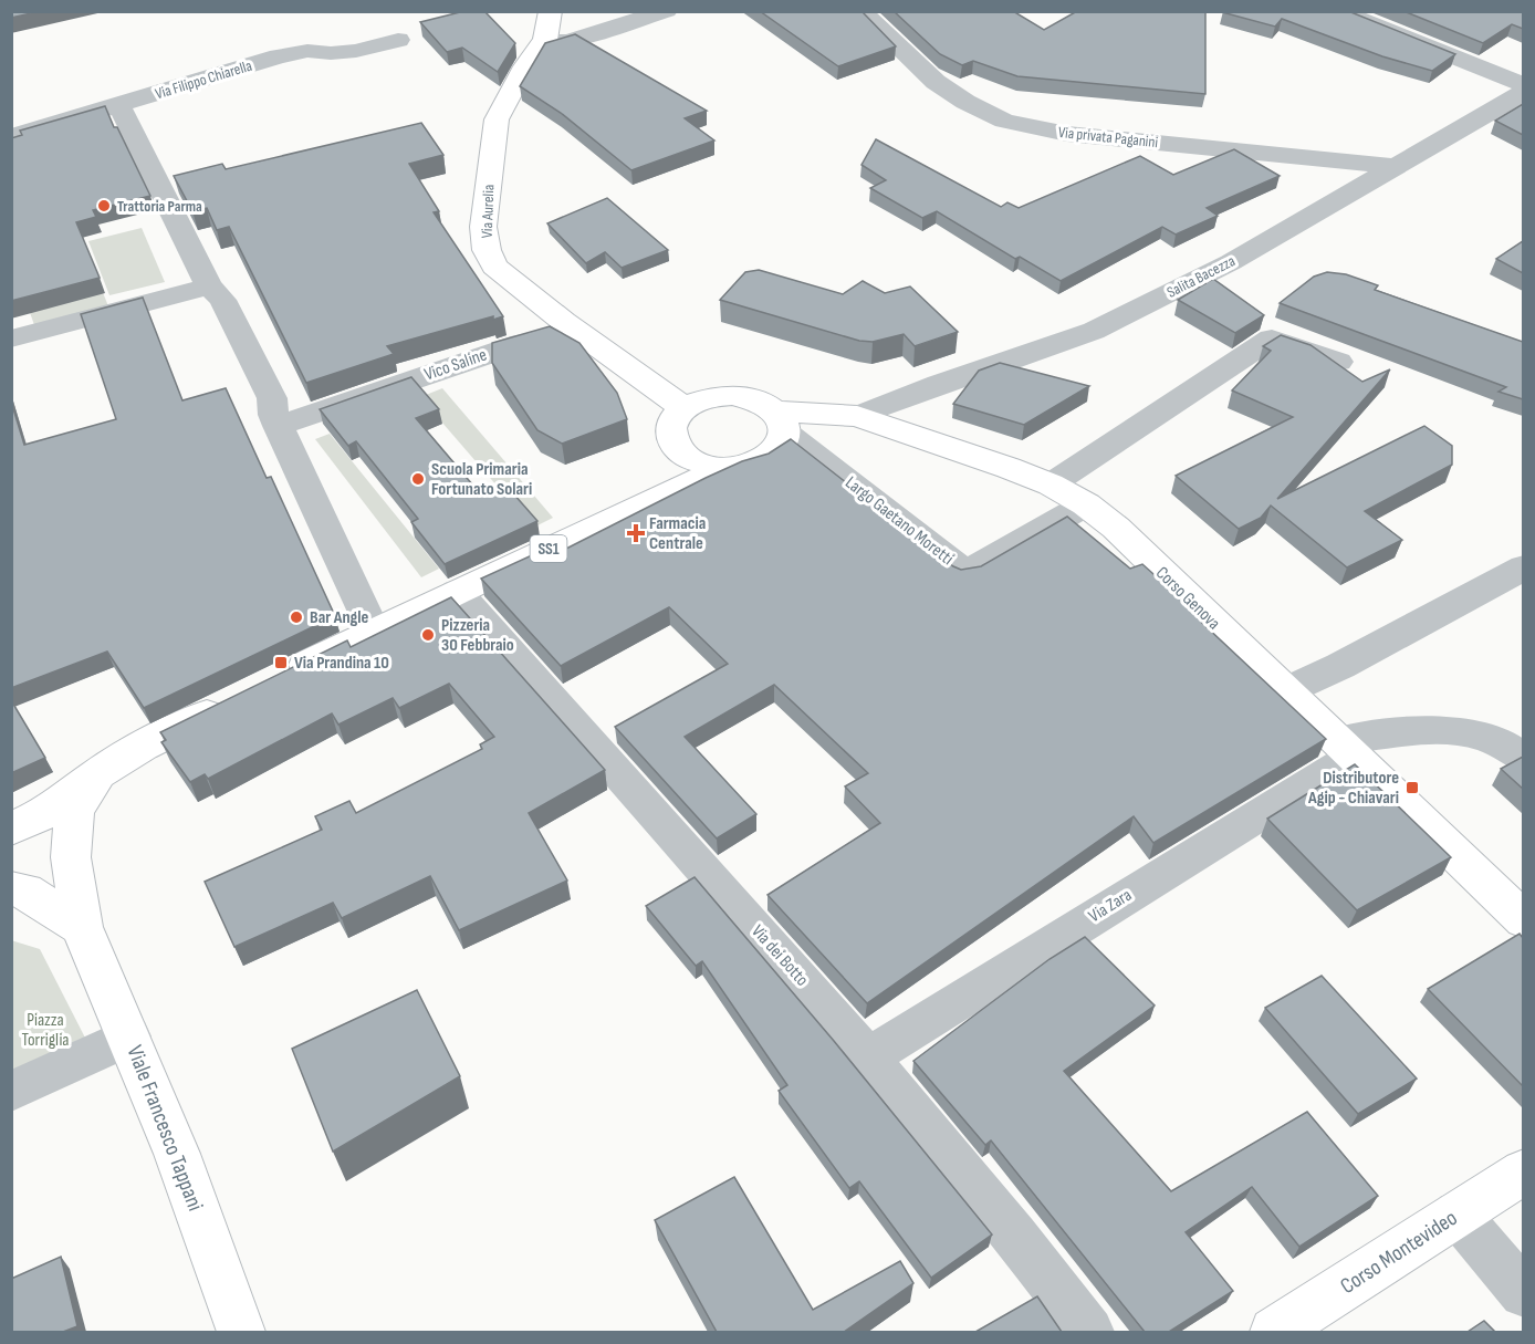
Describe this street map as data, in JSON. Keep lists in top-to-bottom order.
{
  "streets": {
    "main road": [
      "Via Aurelia",
      "SS1",
      "Corso Genova",
      "Viale Francesco Tappani",
      "Corso Montevideo"
    ],
    "street": [
      "Via Filippo Chiarella",
      "Via privata Paganini",
      "Salita Bacezza",
      "Vico Saline",
      "Largo Gaetano Moretti",
      "Via Zara",
      "Via dei Botto"
    ]
  },
  "crossings": [
    ["Via privata Paganini", "Salita Bacezza"],
    ["Via Aurelia", "Largo Gaetano Moretti"],
    ["Via Aurelia", "SS1"],
    ["Via Aurelia", "Corso Genova"],
    ["Salita Bacezza", "Corso Genova"],
    ["Largo Gaetano Moretti", "SS1"],
    ["Largo Gaetano Moretti", "Corso Genova"],
    ["SS1", "Corso Genova"],
    ["SS1", "Via dei Botto"],
    ["Corso Genova", "Via Zara"],
    ["Via Zara", "Via dei Botto"]
  ],
  "parks": ["Piazza Torriglia"],
  "places": {
    "other": [
      "Trattoria Parma",
      "Scuola Primaria Fortunato Solari",
      "Bar Angle",
      "Pizzeria 30 Febbraio"
    ],
    "health": ["Farmacia Centrale"],
    "transit": ["Via Prandina 10", "Distributore Agip - Chiavari"]
  }
}
